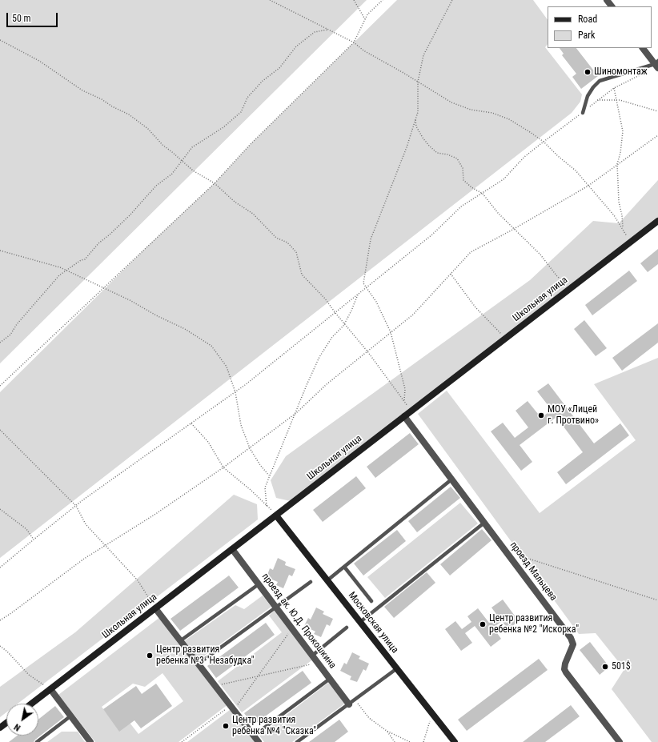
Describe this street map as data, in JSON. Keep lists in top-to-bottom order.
{
  "streets": {
    "street": [
      "Школьная улица",
      "проезд Мальцева",
      "проезд ак. Ю.Д. Прокошкина",
      "Московская улица"
    ]
  },
  "crossings": [
    ["Школьная улица", "проезд Мальцева"],
    ["Школьная улица", "проезд ак. Ю.Д. Прокошкина"],
    ["Школьная улица", "Московская улица"]
  ],
  "places": [
    "Шиномонтаж",
    "МОУ «Лицей г. Протвино»",
    "Центр развития ребенка №2 \"Искорка\"",
    "Центр развития ребенка №3 \"Незабудка\"",
    "501$",
    "Центр развития ребенка №4 \"Сказка\""
  ],
  "legend": ["Road", "Park"],
  "scale_bar": "50 m",
  "north": "bottom left"
}
